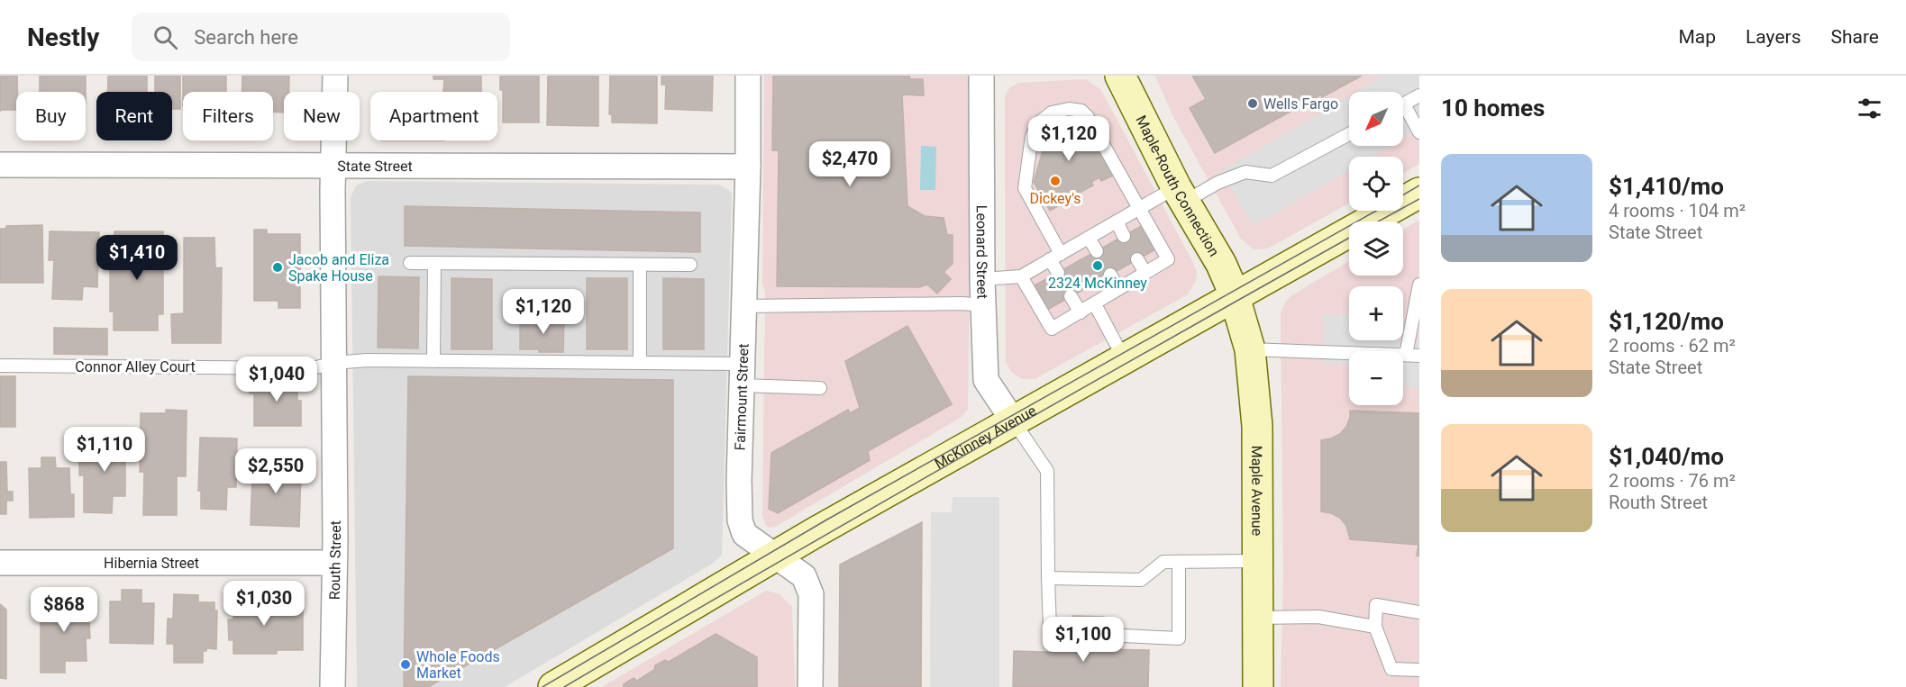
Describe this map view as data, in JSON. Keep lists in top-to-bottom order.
{
  "streets": {
    "street": [
      "State Street",
      "Maple-Routh Connection",
      "Leonard Street",
      "Fairmount Street",
      "McKinney Avenue",
      "Maple Avenue",
      "Routh Street",
      "Hibernia Street"
    ],
    "lane": ["Connor Alley Court"]
  },
  "crossings": [
    ["State Street", "Fairmount Street"],
    ["State Street", "Routh Street"],
    ["Maple-Routh Connection", "McKinney Avenue"],
    ["Maple-Routh Connection", "Maple Avenue"],
    ["Leonard Street", "McKinney Avenue"],
    ["Connor Alley Court", "Fairmount Street"],
    ["Connor Alley Court", "Routh Street"],
    ["Fairmount Street", "McKinney Avenue"],
    ["McKinney Avenue", "Maple Avenue"],
    ["Routh Street", "Hibernia Street"]
  ],
  "places": [
    "Wells Fargo",
    "Dickey's",
    "2324 McKinney",
    "Jacob and Eliza Spake House",
    "Whole Foods Market"
  ],
  "north": "bottom left",
  "page": {
    "header": "Nestly",
    "search": "Search here",
    "nav": ["Map", "Layers", "Share"],
    "heading": "10 homes",
    "map_buttons": ["+", "−"],
    "chip": [
      "Buy",
      "Rent",
      "Filters",
      "New",
      "Apartment"
    ],
    "price": [
      "$1,120",
      "$2,470",
      "$1,410",
      "$1,120",
      "$1,040",
      "$1,110",
      "$2,550",
      "$1,030",
      "$868",
      "$1,100"
    ],
    "list": [
      {
        "name": "$1,410/mo",
        "note": "4 rooms · 104 m² · State Street"
      },
      {
        "name": "$1,120/mo",
        "note": "2 rooms · 62 m² · State Street"
      },
      {
        "name": "$1,040/mo",
        "note": "2 rooms · 76 m² · Routh Street"
      }
    ]
  }
}
